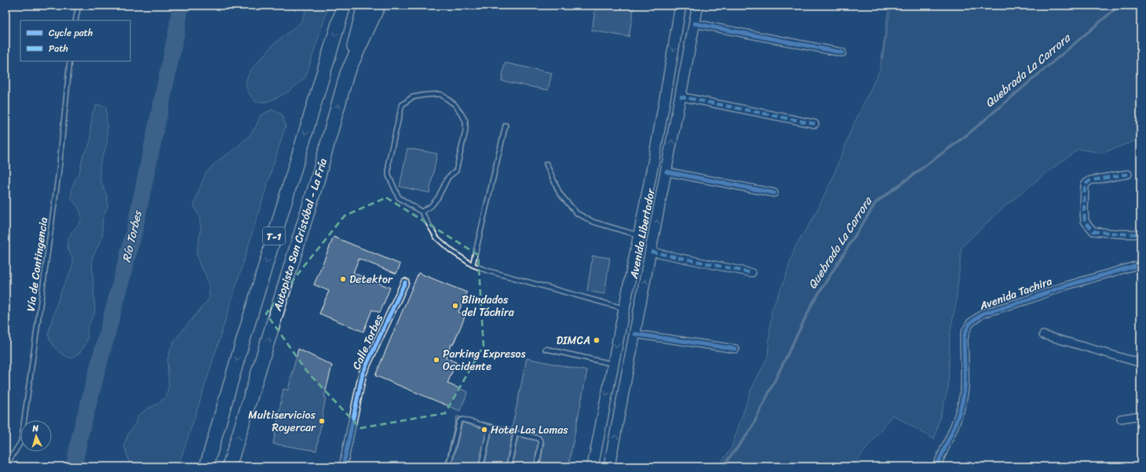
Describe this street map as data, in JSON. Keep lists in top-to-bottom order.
{
  "streets": {
    "highway": ["Autopista San Cristóbal - La Fría", "T-1"],
    "main road": ["Avenida Libertador"],
    "street": ["Avenida Tachira", "Calle Torbes"],
    "lane": ["Vía de Contingencia"]
  },
  "water": ["Quebrada La Carrora", "Río Torbes"],
  "places": [
    "Detektor",
    "Blindados del Táchira",
    "DIMCA",
    "Parking Expresos Occidente",
    "Multiservicios Royercar",
    "Hotel Las Lomas"
  ],
  "legend": ["Cycle path", "Path"],
  "north": "top"
}
